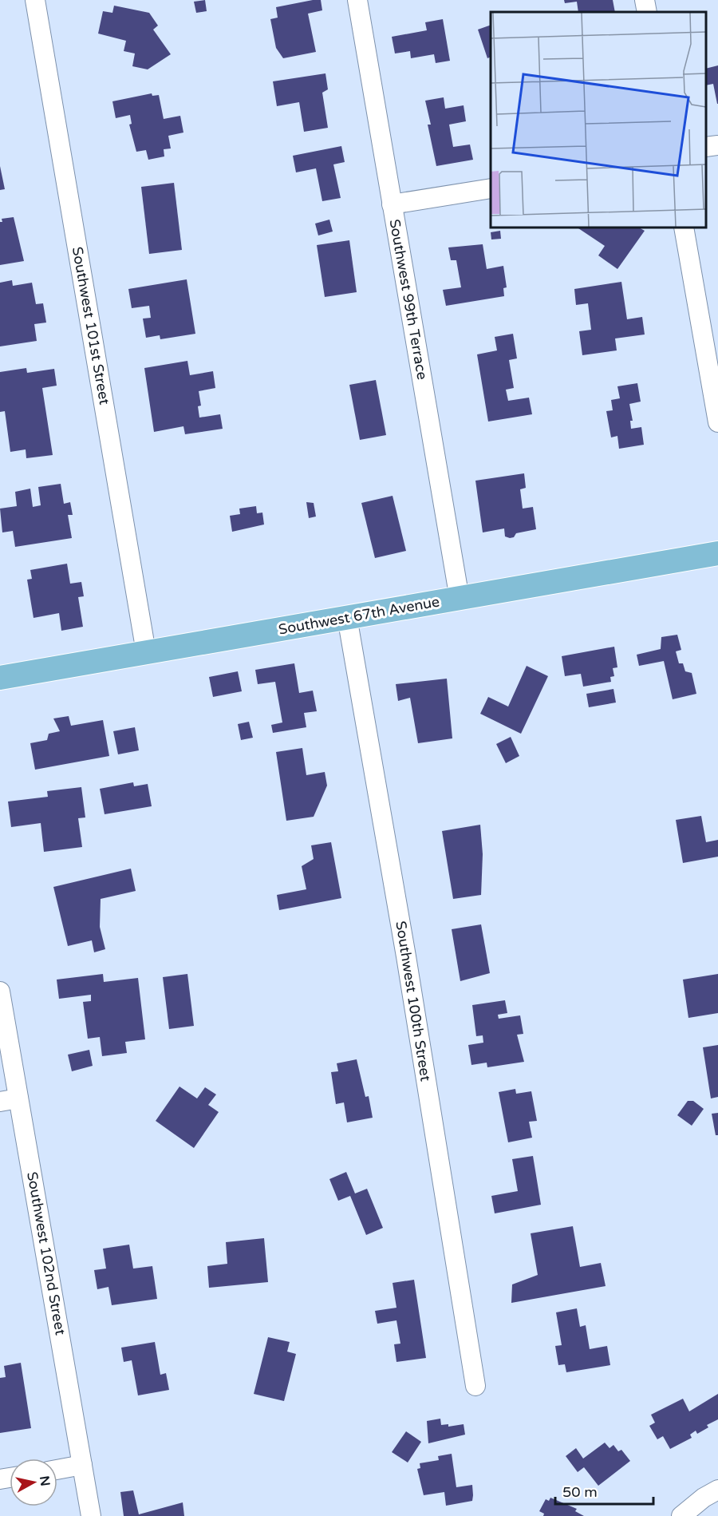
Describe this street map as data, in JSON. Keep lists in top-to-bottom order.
{
  "streets": {
    "main road": ["Southwest 67th Avenue"],
    "street": [
      "Southwest 99th Terrace",
      "Southwest 101st Street",
      "Southwest 100th Street",
      "Southwest 102nd Street"
    ]
  },
  "crossings": [
    ["Southwest 99th Terrace", "Southwest 67th Avenue"],
    ["Southwest 101st Street", "Southwest 67th Avenue"],
    ["Southwest 67th Avenue", "Southwest 100th Street"]
  ],
  "scale_bar": "50 m",
  "north": "right"
}
